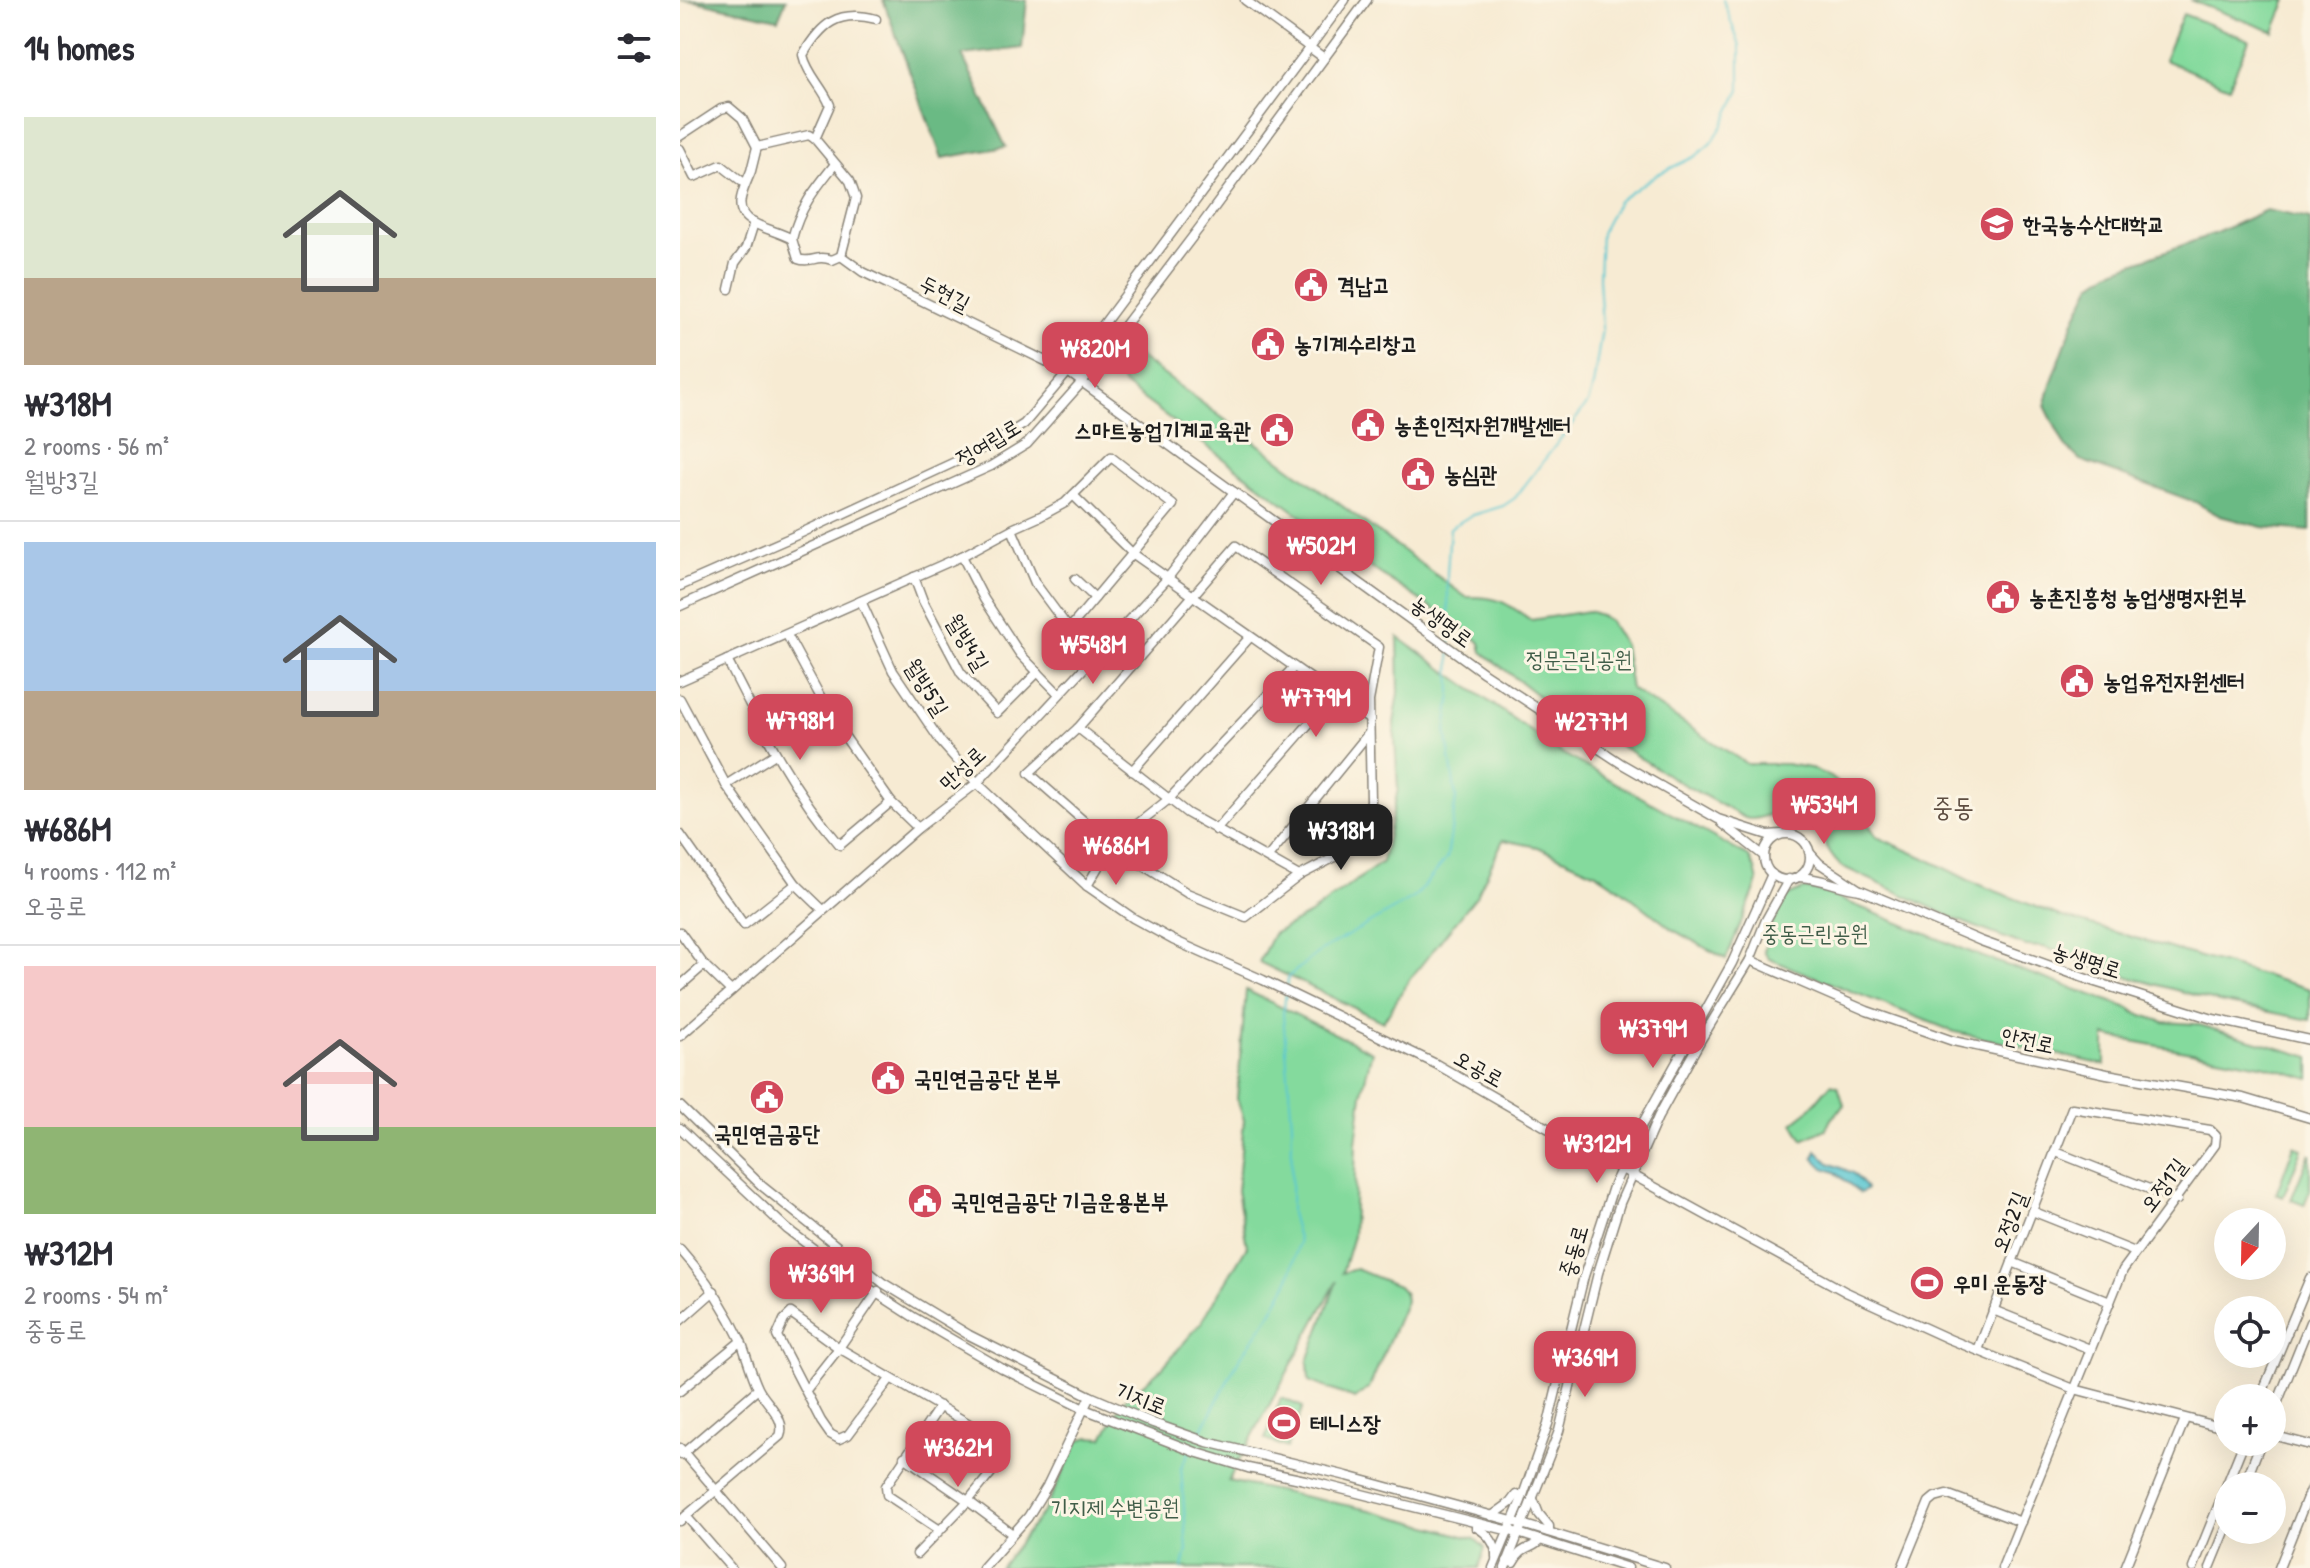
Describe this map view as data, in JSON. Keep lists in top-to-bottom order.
{
  "streets": {
    "street": [
      "두현길",
      "정여립로",
      "농생명로",
      "월방4길",
      "월방5길",
      "만성로",
      "안전로",
      "오공로",
      "오정1길",
      "오정2길",
      "중동로",
      "기지로"
    ]
  },
  "crossings": [
    ["두현길", "농생명로"],
    ["정여립로", "농생명로"],
    ["농생명로", "만성로"],
    ["월방4길", "만성로"],
    ["월방5길", "만성로"],
    ["월방5길", "오공로"],
    ["만성로", "오공로"],
    ["안전로", "중동로"],
    ["오공로", "오정1길"],
    ["오공로", "오정2길"],
    ["오공로", "중동로"],
    ["오정1길", "오정2길"],
    ["중동로", "기지로"]
  ],
  "districts": ["중동"],
  "parks": ["정문근린공원", "중동근린공원", "기지제 수변공원"],
  "places": {
    "school or university": ["한국농수산대학교"],
    "public building": [
      "격납고",
      "농기계수리창고",
      "농촌인적자원개발센터",
      "스마트농업기계교육관",
      "농심관",
      "농촌진흥청 농업생명자원부",
      "농업유전자원센터",
      "국민연금공단 본부",
      "국민연금공단",
      "국민연금공단 기금운용본부"
    ],
    "sports": ["우미 운동장", "테니스장"]
  },
  "north": "bottom",
  "page": {
    "heading": "14 homes",
    "list": [
      {
        "name": "₩318M",
        "note": "2 rooms · 56 m² · 월방3길"
      },
      {
        "name": "₩686M",
        "note": "4 rooms · 112 m² · 오공로"
      },
      {
        "name": "₩312M",
        "note": "2 rooms · 54 m² · 중동로"
      }
    ],
    "price": [
      "₩820M",
      "₩502M",
      "₩548M",
      "₩779M",
      "₩798M",
      "₩277M",
      "₩534M",
      "₩318M",
      "₩686M",
      "₩379M",
      "₩312M",
      "₩369M",
      "₩369M",
      "₩362M"
    ],
    "map_buttons": ["+", "−"]
  }
}
